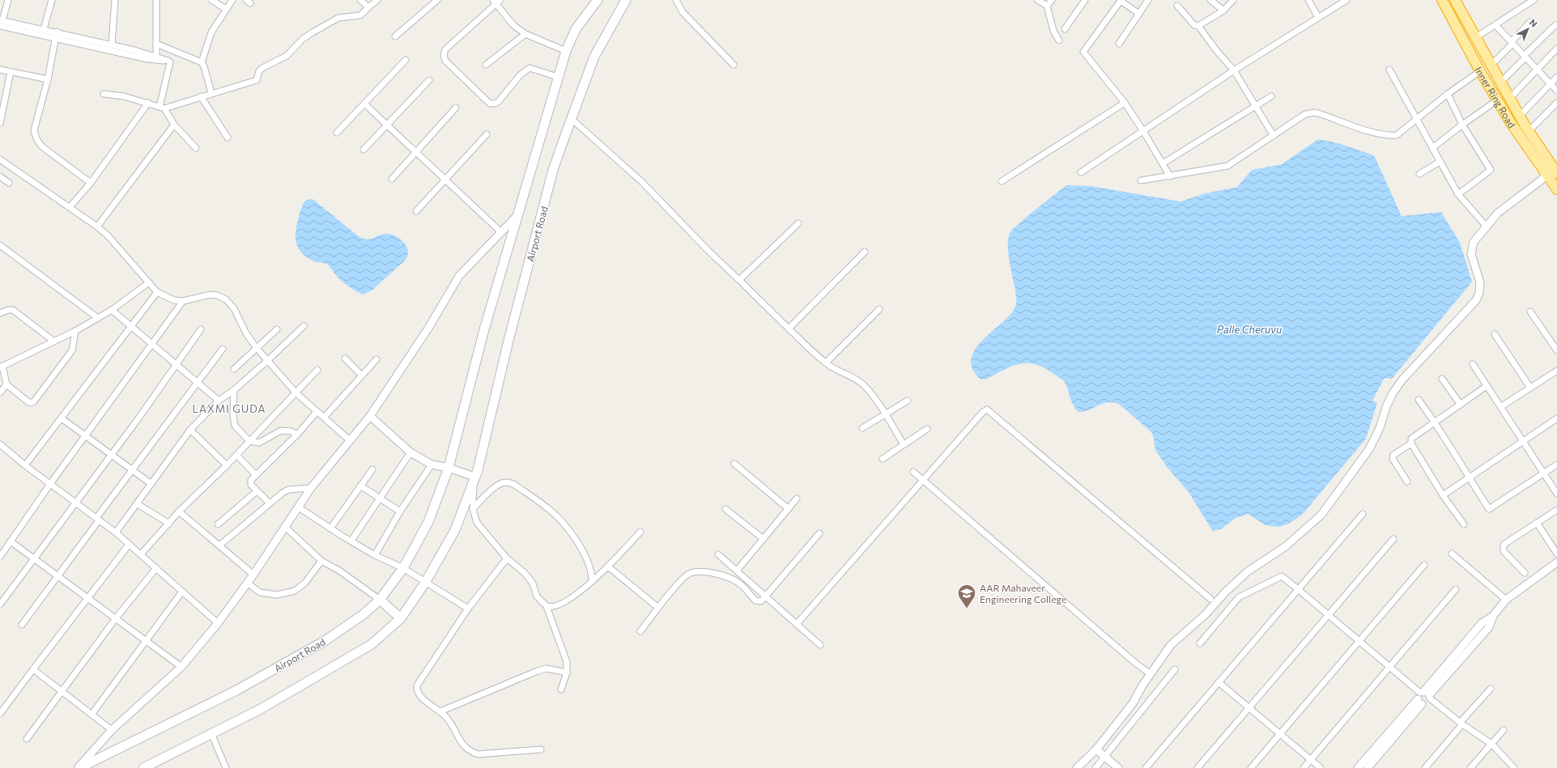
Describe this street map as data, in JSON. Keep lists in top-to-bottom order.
{
  "streets": {
    "highway": ["Inner Ring Road"],
    "main road": ["Airport Road"]
  },
  "districts": ["LAXMI GUDA"],
  "water": ["Palle Cheruvu"],
  "places": {
    "school or university": ["AAR Mahaveer Engineering College"]
  },
  "north": "top right"
}
